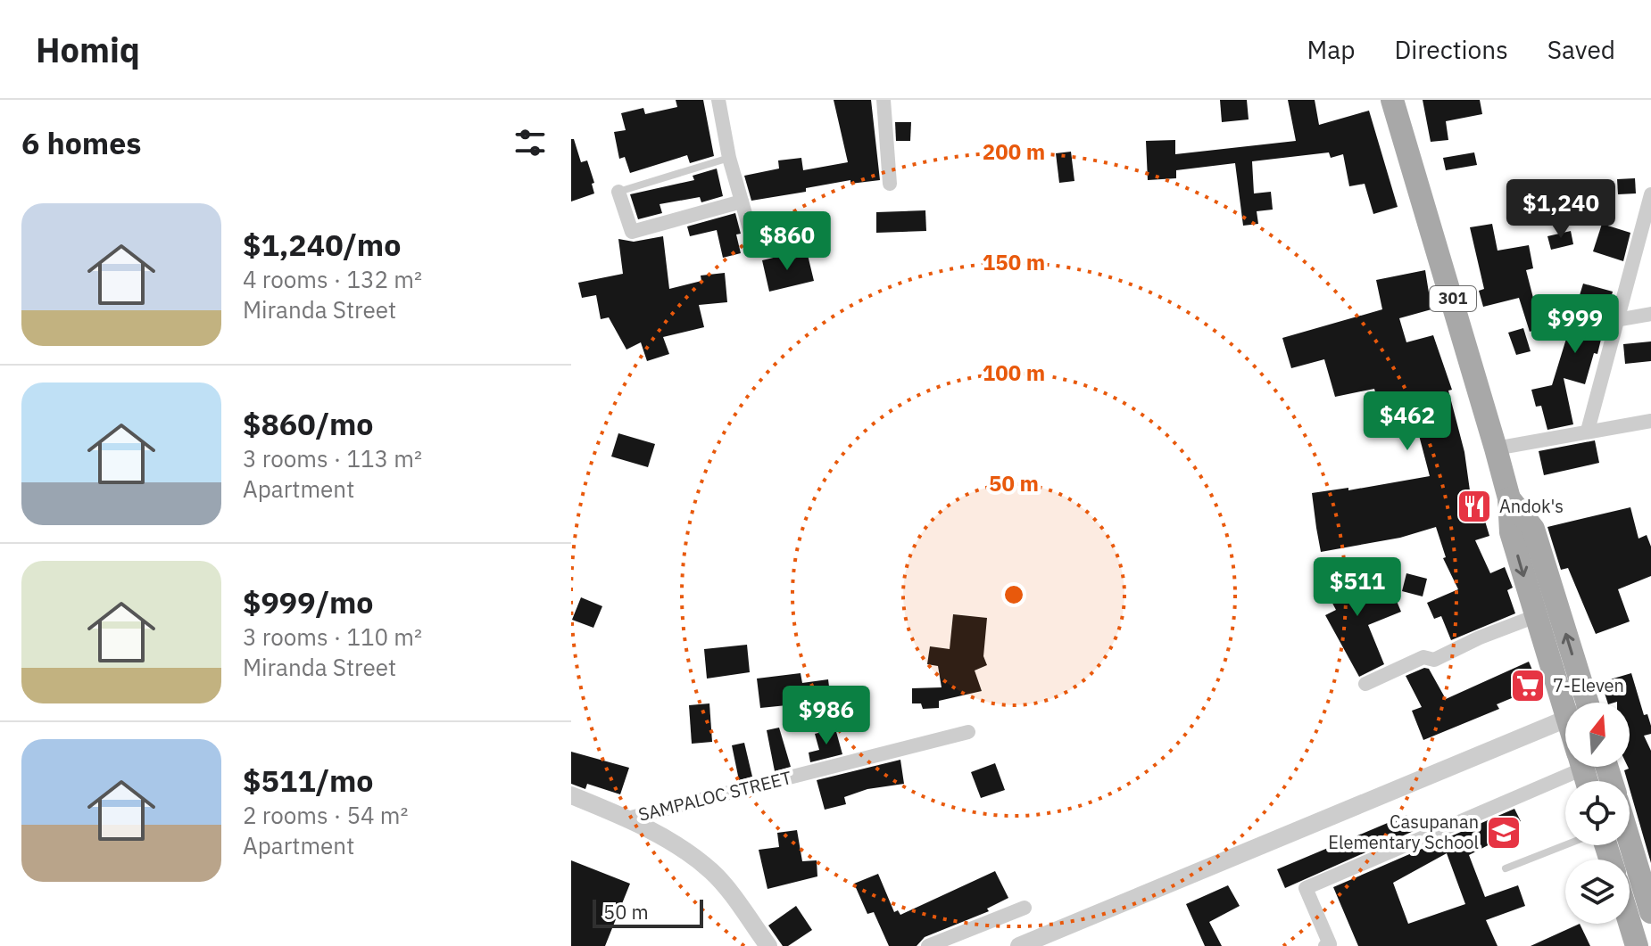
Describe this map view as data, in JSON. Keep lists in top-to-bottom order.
{
  "streets": {
    "main road": ["301"],
    "street": ["SAMPALOC STREET"]
  },
  "places": {
    "restaurant": ["Andok's"],
    "supermarket": ["7-Eleven"],
    "school or university": ["Casupanan Elementary School"]
  },
  "scale_bar": "50 m",
  "north": "top",
  "page": {
    "header": "Homiq",
    "nav": ["Map", "Directions", "Saved"],
    "heading": "6 homes",
    "price": [
      "$1,240",
      "$860",
      "$999",
      "$462",
      "$511",
      "$986"
    ],
    "list": [
      {
        "name": "$1,240/mo",
        "note": "4 rooms · 132 m² · Miranda Street"
      },
      {
        "name": "$860/mo",
        "note": "3 rooms · 113 m² · Apartment"
      },
      {
        "name": "$999/mo",
        "note": "3 rooms · 110 m² · Miranda Street"
      },
      {
        "name": "$511/mo",
        "note": "2 rooms · 54 m² · Apartment"
      }
    ],
    "scale": "50 m"
  },
  "rings": [
    "200 m",
    "150 m",
    "100 m",
    "50 m"
  ]
}
